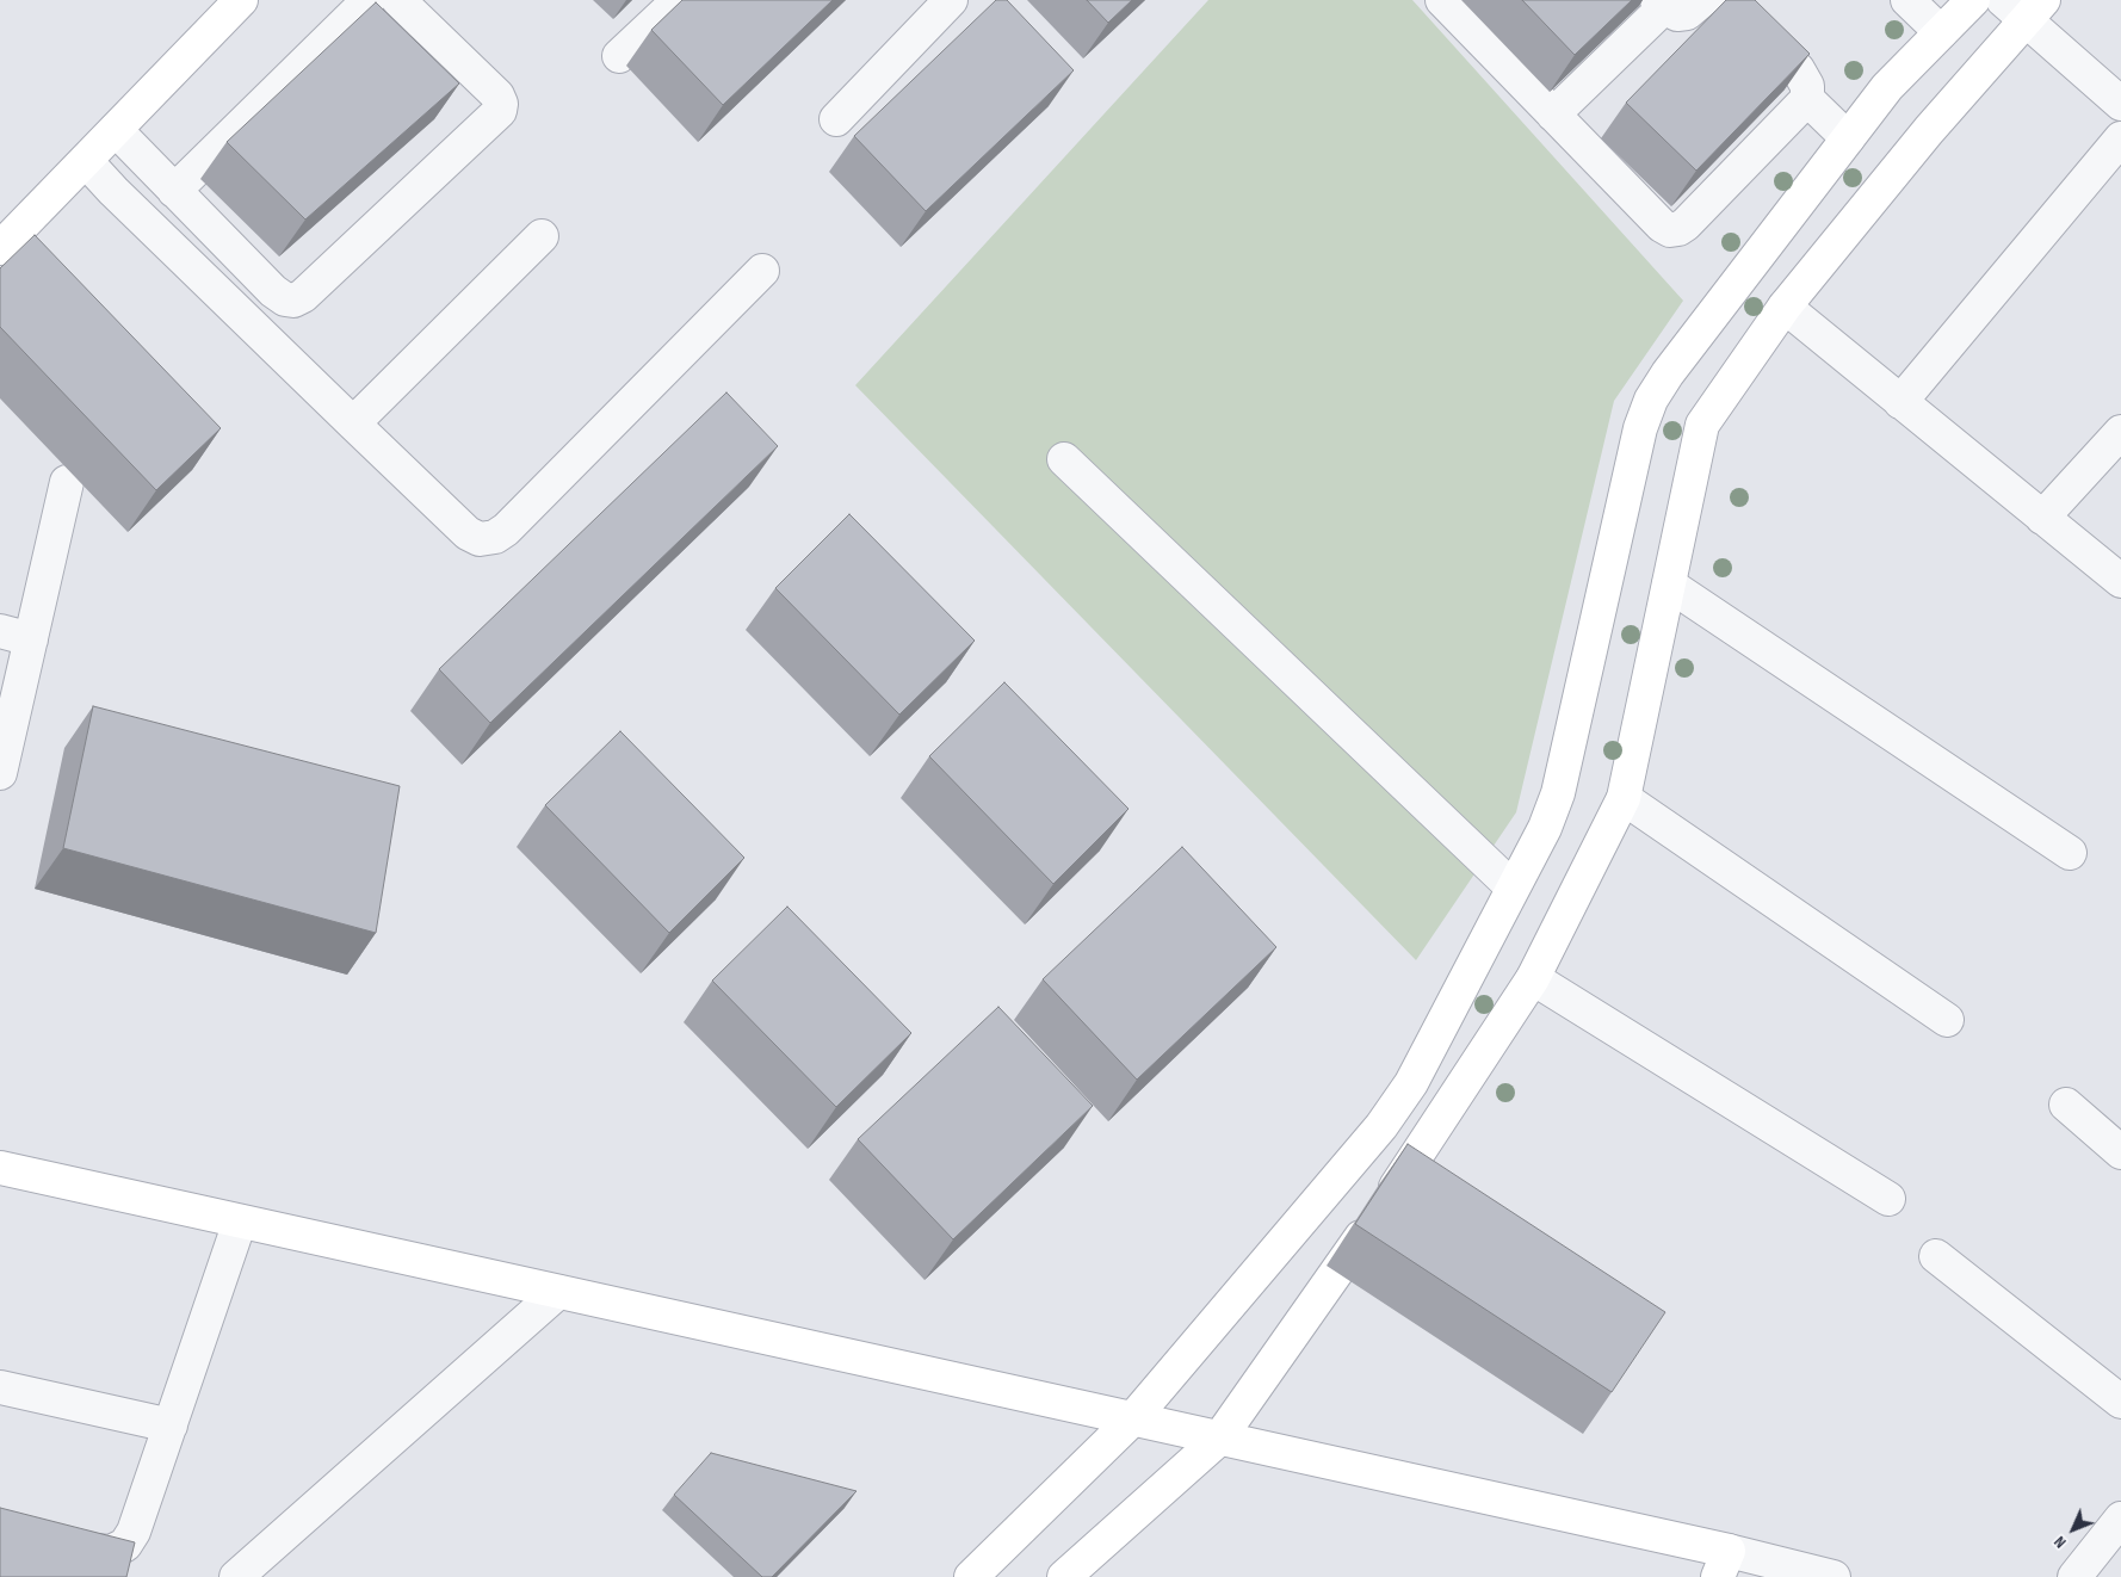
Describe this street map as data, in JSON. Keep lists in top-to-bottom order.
{
  "north": "bottom left"
}
